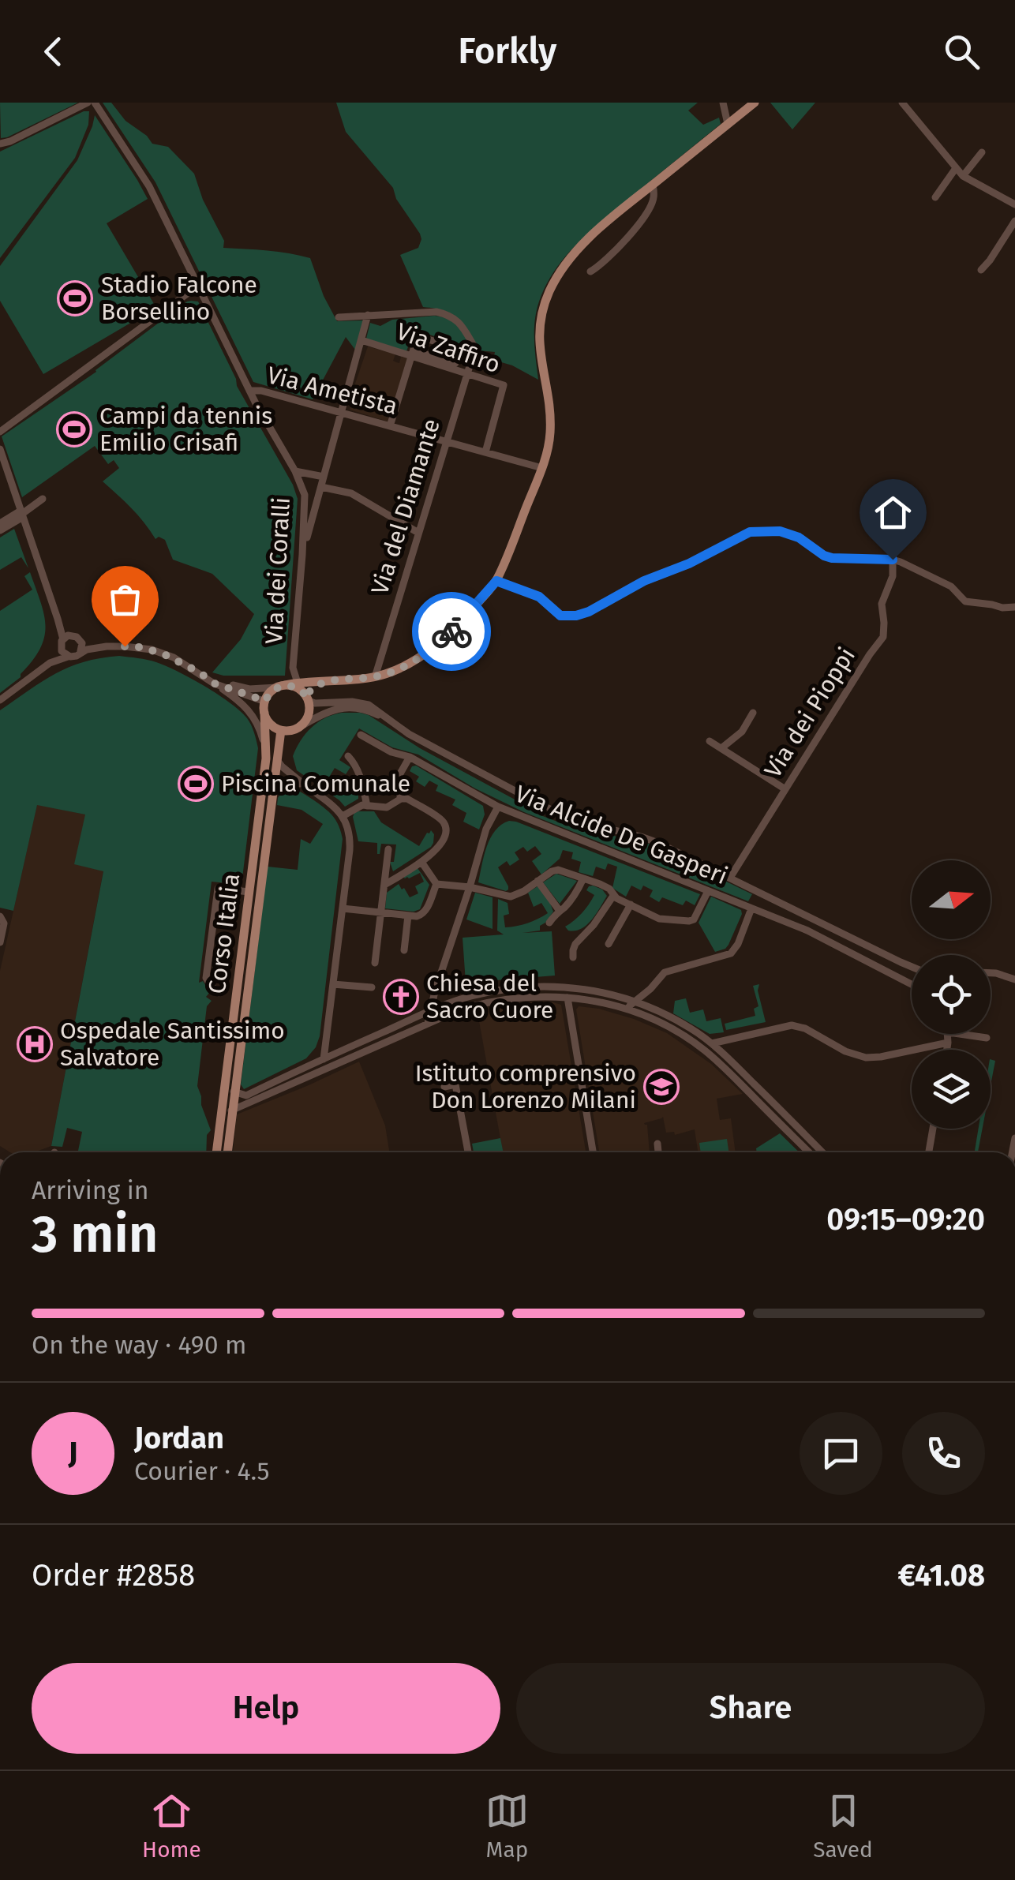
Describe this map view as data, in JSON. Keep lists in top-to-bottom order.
{
  "streets": {
    "main road": ["Corso Italia"],
    "street": [
      "Via Zaffiro",
      "Via Ametista",
      "Via del Diamante",
      "Via dei Coralli",
      "Via dei Pioppi",
      "Via Alcide De Gasperi"
    ]
  },
  "crossings": [
    ["Via Zaffiro", "Via Ametista"],
    ["Via Zaffiro", "Via del Diamante"],
    ["Via Ametista", "Via del Diamante"],
    ["Via Ametista", "Via dei Coralli"]
  ],
  "places": {
    "sports": ["Stadio Falcone Borsellino", "Campi da tennis Emilio Crisafi", "Piscina Comunale"],
    "church": ["Chiesa del Sacro Cuore"],
    "hospital": ["Ospedale Santissimo Salvatore"],
    "school or university": ["Istituto comprensivo Don Lorenzo Milani"]
  },
  "north": "right",
  "page": {
    "header": "Forkly",
    "heading": ["3 min", "Arriving in", "09:15–09:20"],
    "panel": [
      "Jordan",
      "Courier · 4.5",
      "Order #2858",
      "€41.08"
    ],
    "bar": "On the way · 490 m",
    "round": "J",
    "buttons": ["Help", "Share"],
    "tabs": ["Home", "Map", "Saved"]
  }
}
